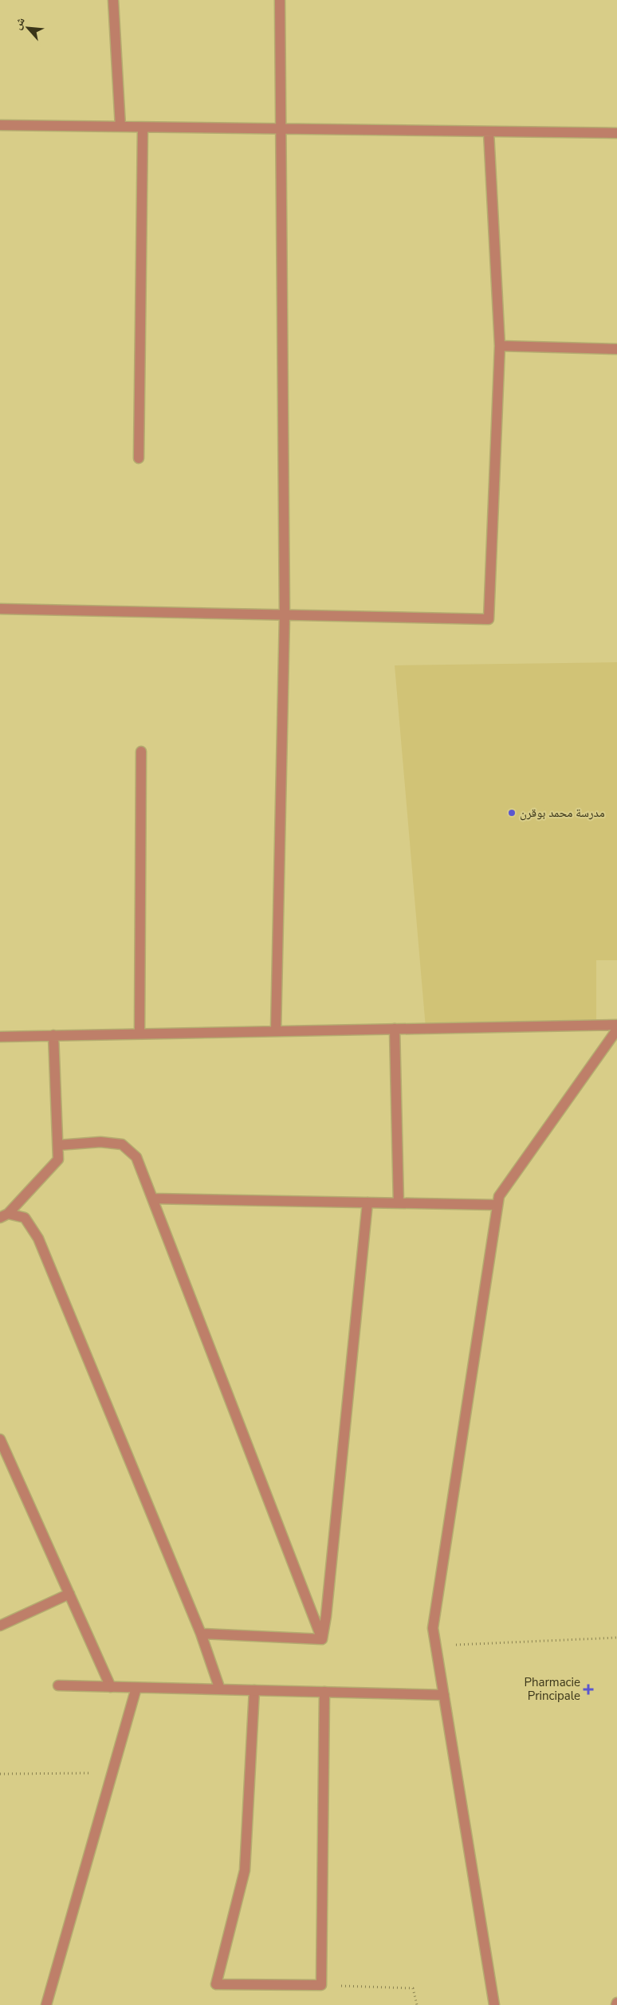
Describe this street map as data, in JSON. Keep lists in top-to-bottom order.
{
  "places": {
    "other": ["مدرسة محمد بوقرن"],
    "health": ["Pharmacie Principale"]
  },
  "north": "top left"
}
